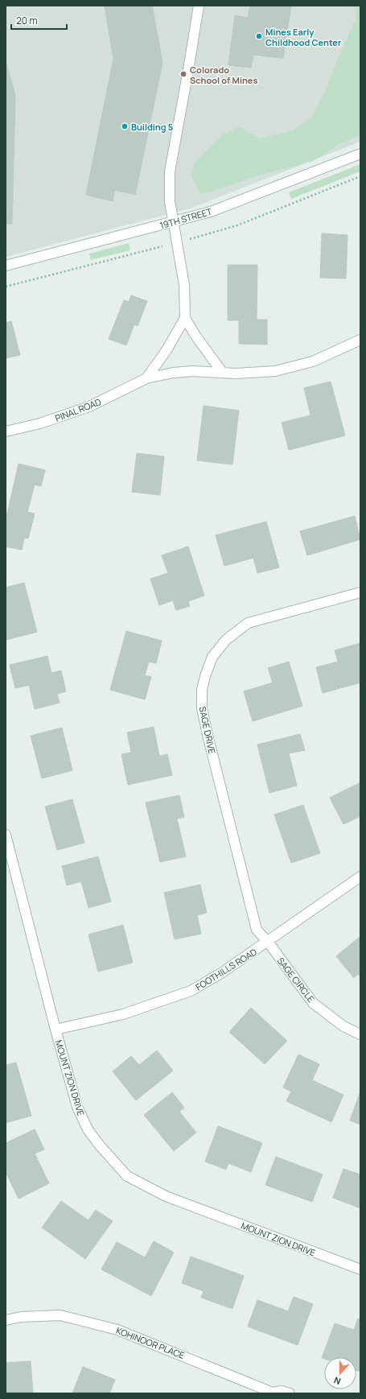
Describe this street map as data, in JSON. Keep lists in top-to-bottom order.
{
  "streets": {
    "street": [
      "19TH STREET",
      "PINAL ROAD",
      "SAGE DRIVE",
      "FOOTHILLS ROAD",
      "SAGE CIRCLE",
      "MOUNT ZION DRIVE",
      "KOHINOOR PLACE"
    ]
  },
  "crossings": [
    ["SAGE DRIVE", "FOOTHILLS ROAD"],
    ["SAGE DRIVE", "SAGE CIRCLE"],
    ["FOOTHILLS ROAD", "SAGE CIRCLE"],
    ["FOOTHILLS ROAD", "MOUNT ZION DRIVE"]
  ],
  "places": ["Mines Early Childhood Center", "Colorado School of Mines", "Building 5"],
  "scale_bar": "20 m",
  "north": "bottom"
}
